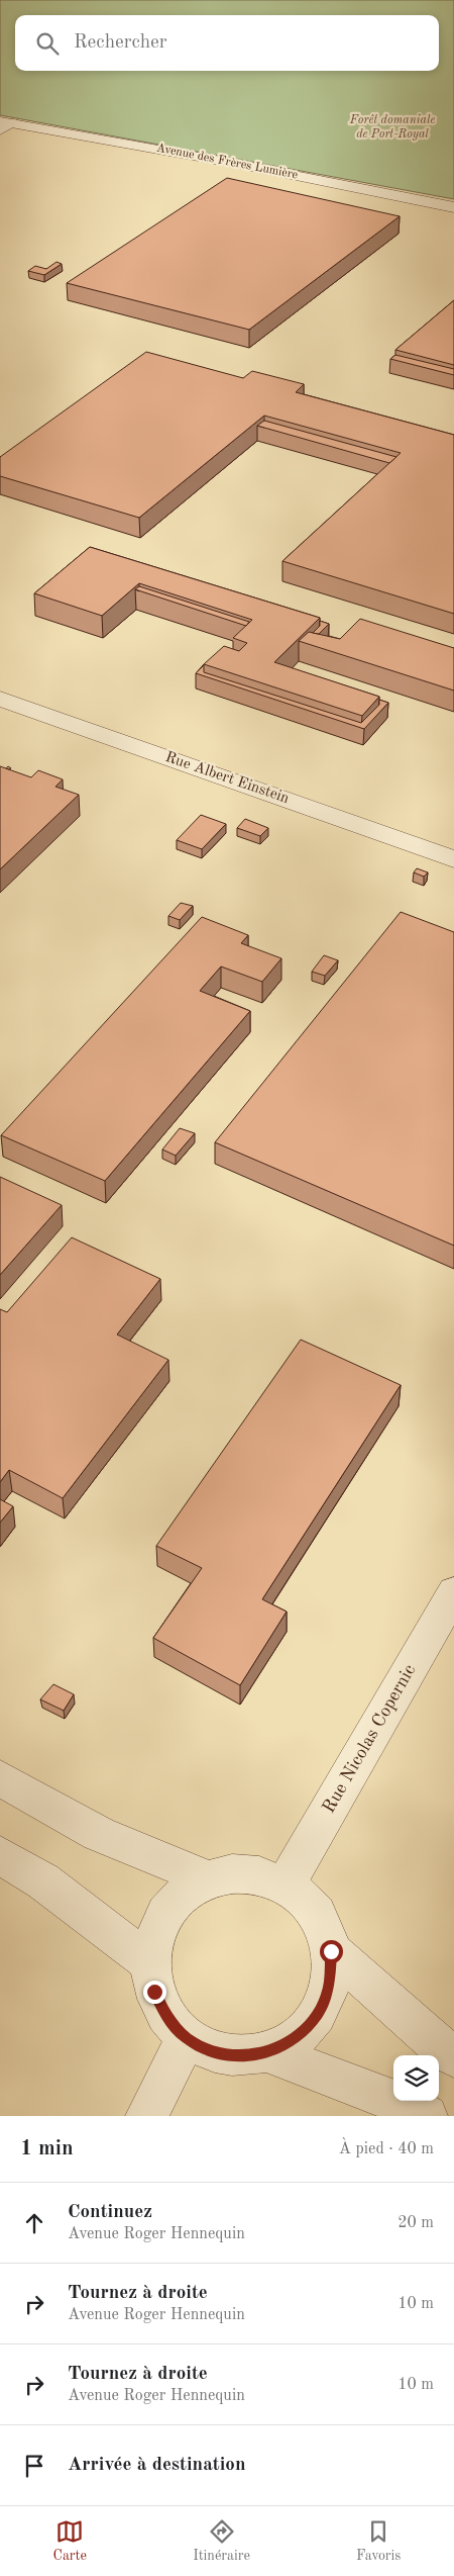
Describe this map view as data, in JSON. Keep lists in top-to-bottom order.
{
  "streets": {
    "street": ["Avenue des Frères Lumière", "Rue Albert Einstein", "Rue Nicolas Copernic"]
  },
  "parks": ["Forêt domaniale de Port-Royal"],
  "page": {
    "search": "Rechercher",
    "heading": ["1 min", "À pied · 40 m"],
    "list": [
      ["Continuez", "Avenue Roger Hennequin", "20 m"],
      ["Tournez à droite", "Avenue Roger Hennequin", "10 m"],
      ["Tournez à droite", "Avenue Roger Hennequin", "10 m"],
      "Arrivée à destination"
    ],
    "nav": ["Carte", "Itinéraire", "Favoris"]
  }
}
